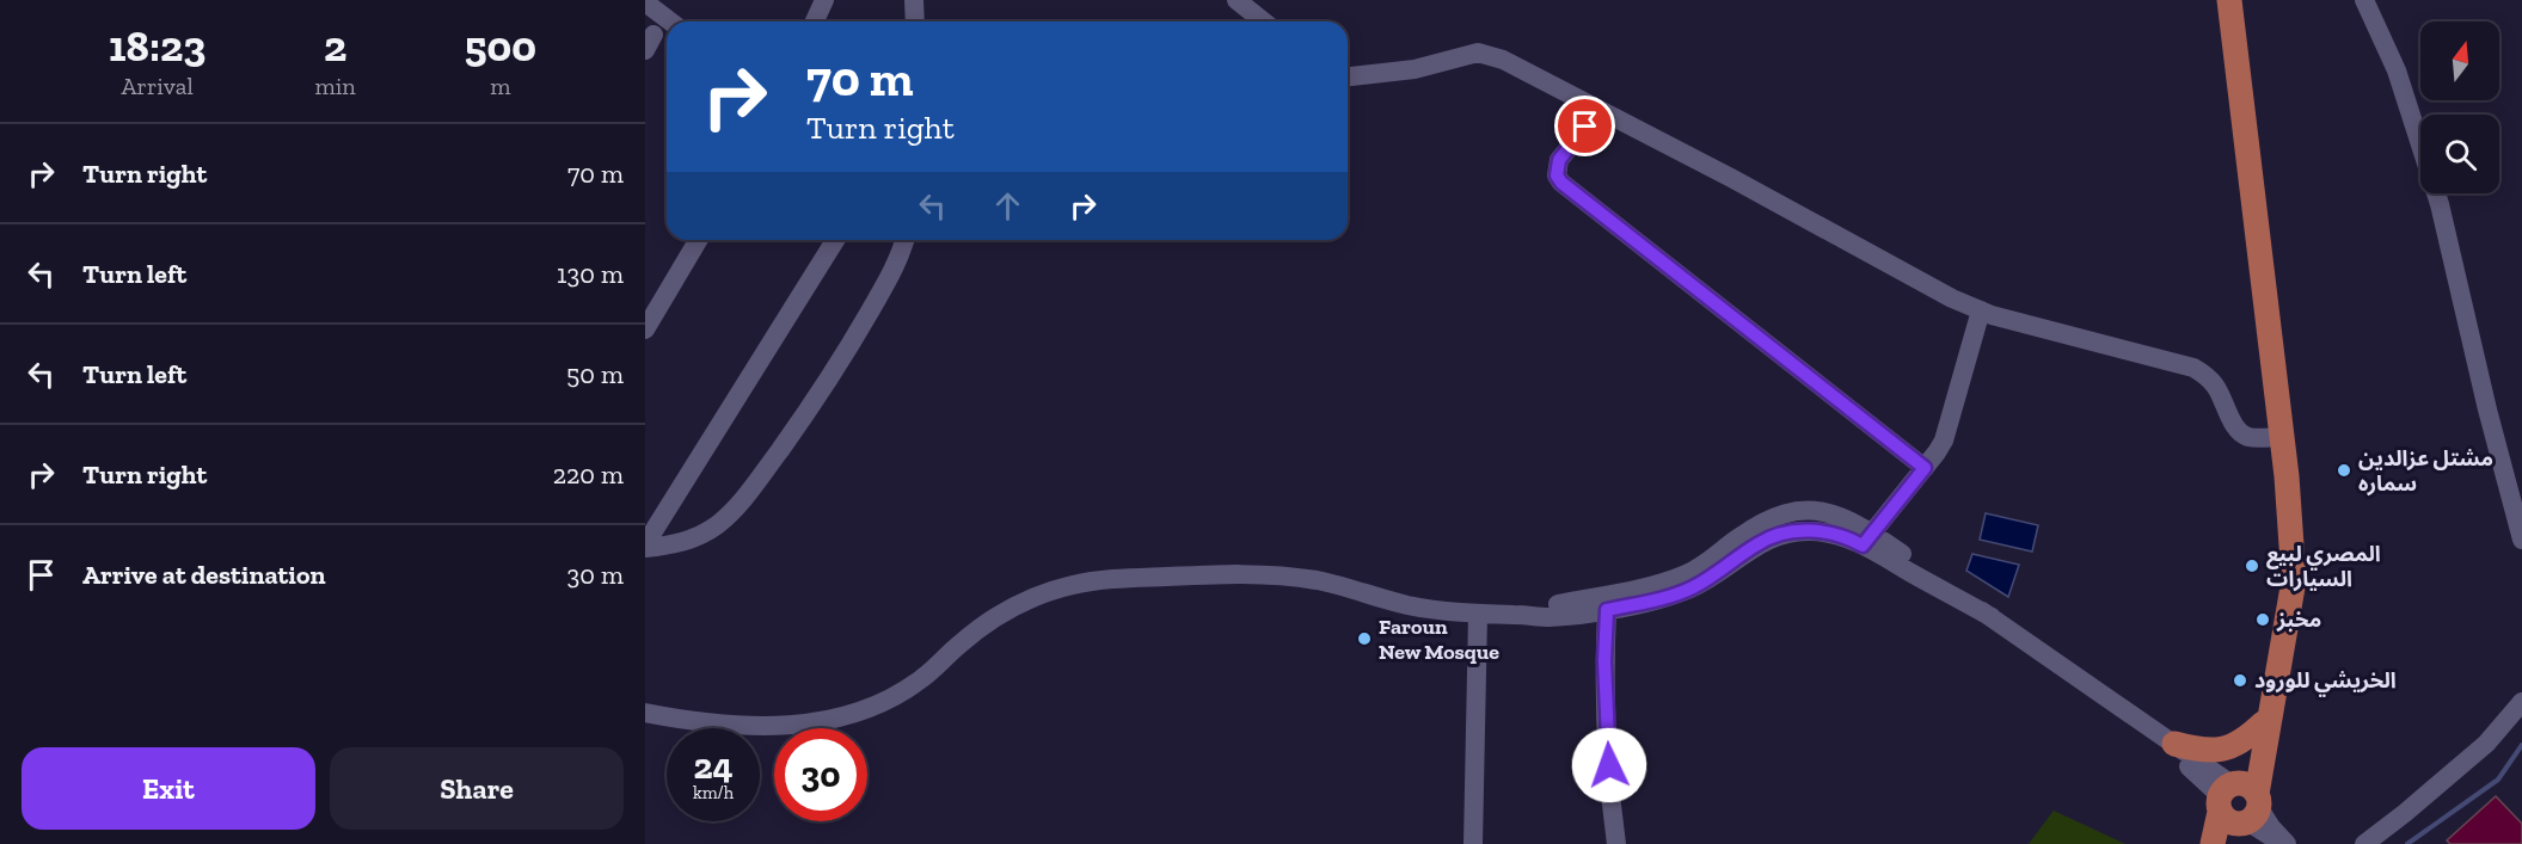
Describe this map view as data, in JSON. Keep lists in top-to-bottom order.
{
  "places": [
    "مشتل عزالدين سماره",
    "المصري لبيع السيارات",
    "مخبز",
    "Faroun New Mosque",
    "الخريشي للورود"
  ],
  "north": "top",
  "page": {
    "eta": [
      "18:23",
      "Arrival",
      "2",
      "min",
      "500",
      "m"
    ],
    "turn": ["70 m", "Turn right"],
    "list": [
      {
        "name": "Turn right",
        "value": "70 m"
      },
      {
        "name": "Turn left",
        "value": "130 m"
      },
      {
        "name": "Turn left",
        "value": "50 m"
      },
      {
        "name": "Turn right",
        "value": "220 m"
      },
      {
        "name": "Arrive at destination",
        "value": "30 m"
      }
    ],
    "speed": "24 km/h",
    "limit": "30",
    "buttons": ["Exit", "Share"]
  }
}
